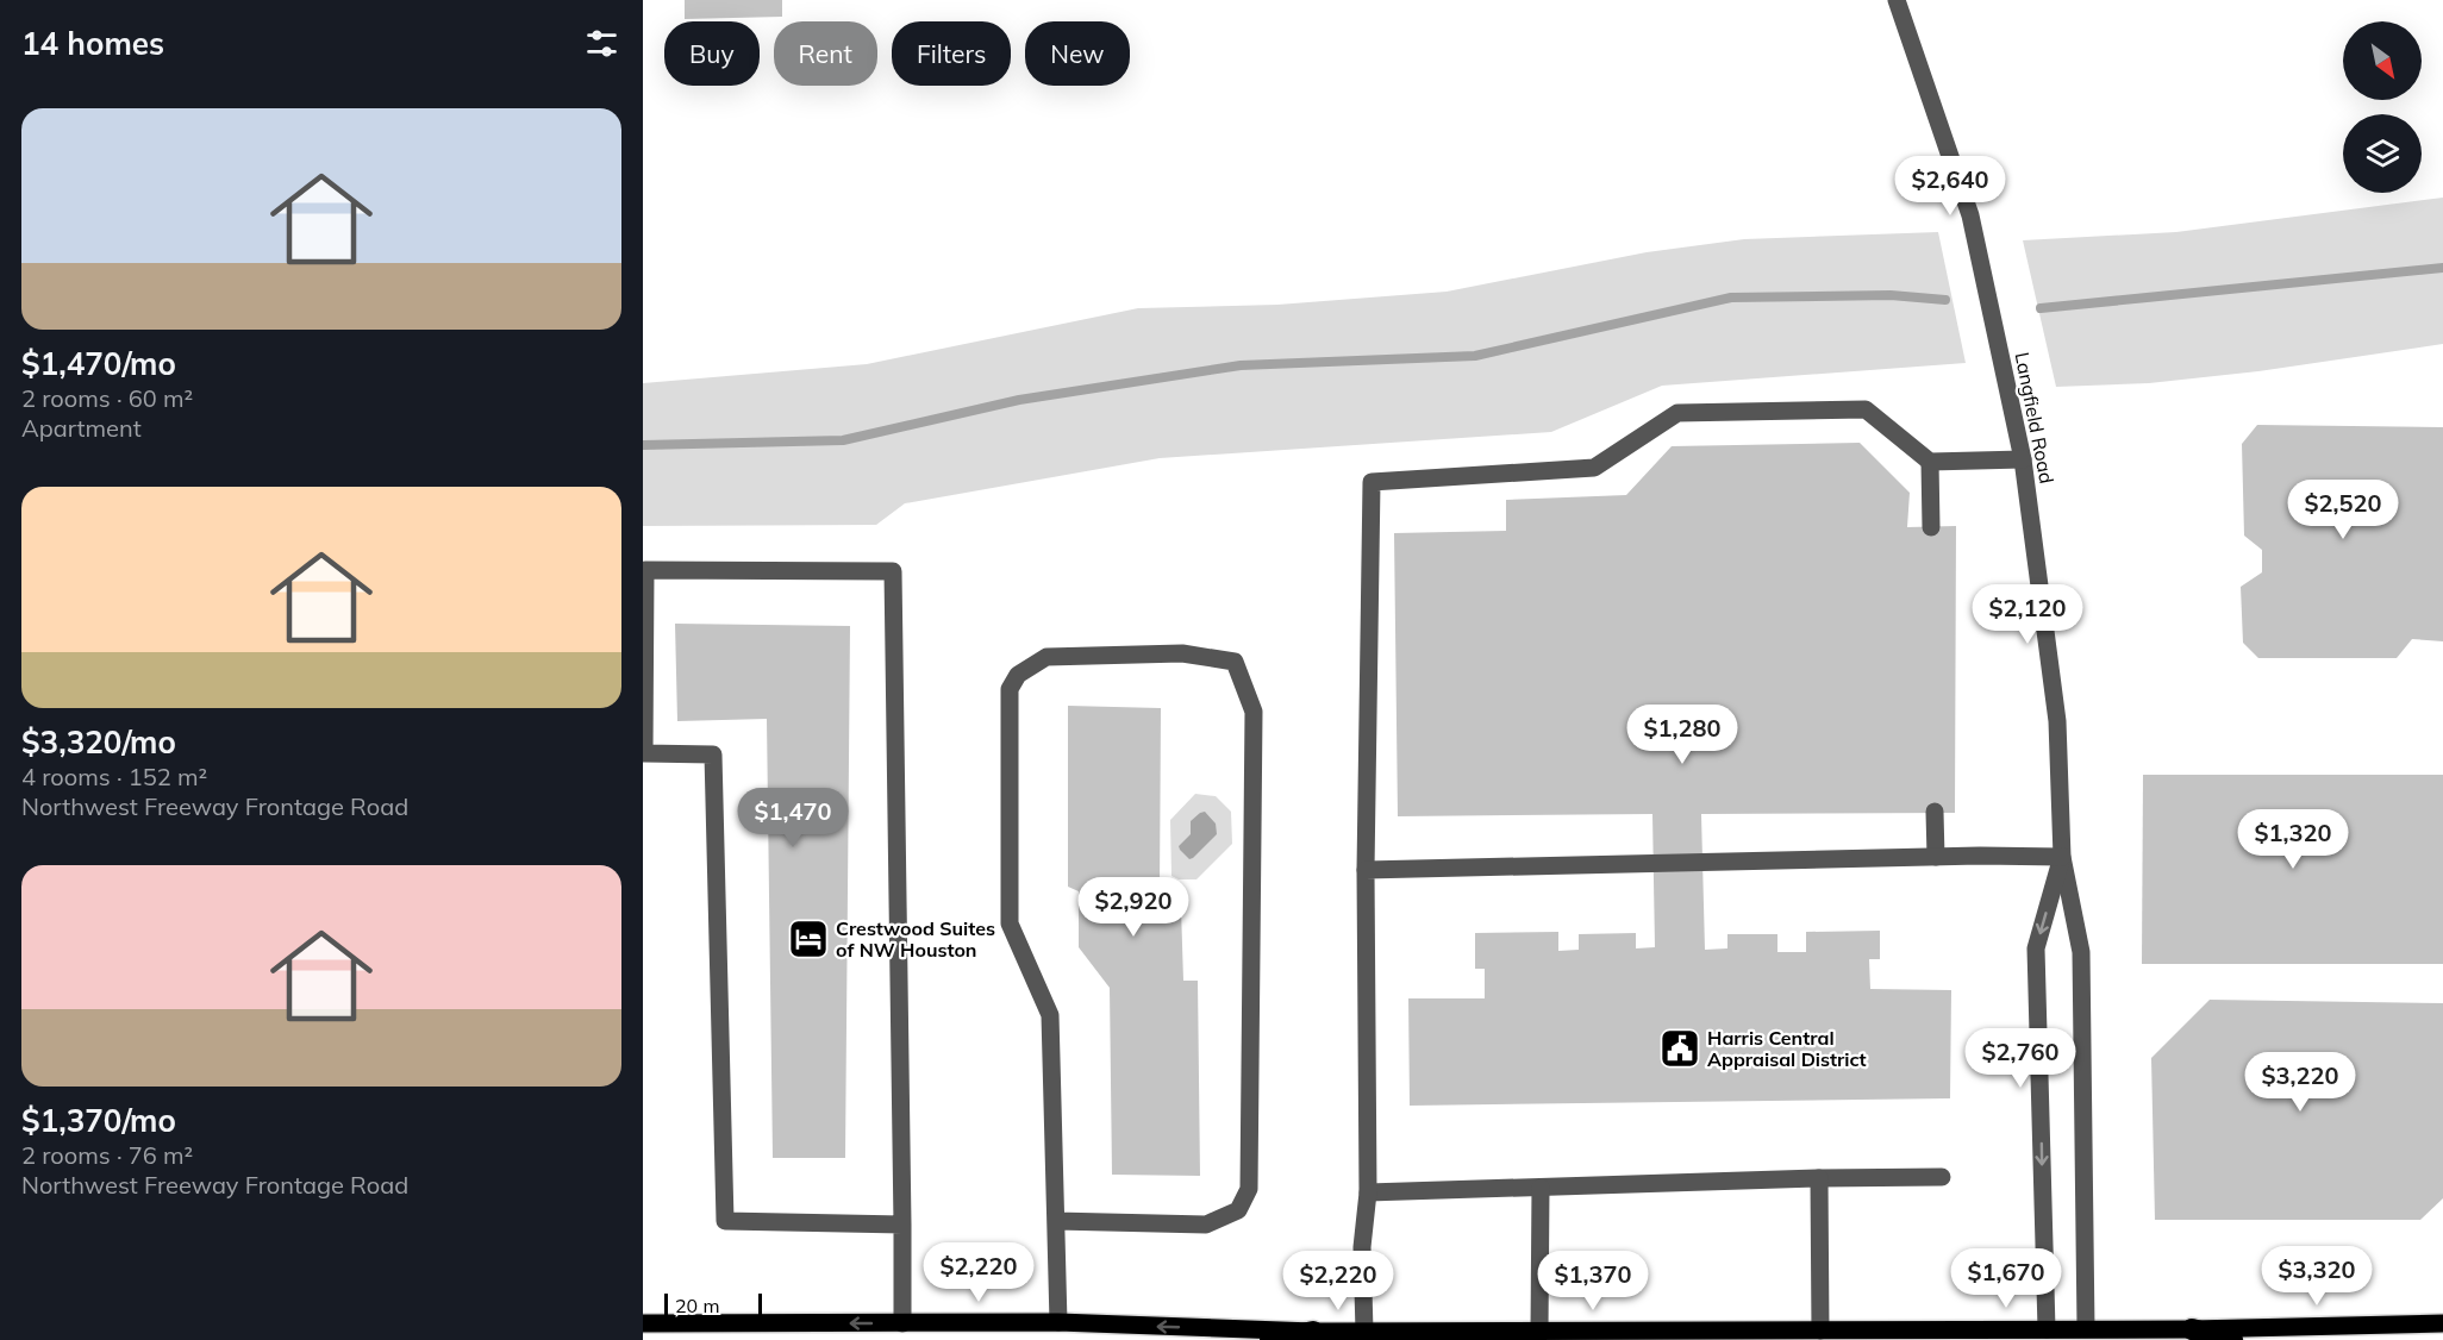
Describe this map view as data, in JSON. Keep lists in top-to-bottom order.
{
  "streets": {
    "street": ["Langfield Road"]
  },
  "places": {
    "hotel": ["Crestwood Suites of NW Houston"],
    "public building": ["Harris Central Appraisal District"]
  },
  "scale_bar": "20 m",
  "north": "bottom right",
  "page": {
    "heading": "14 homes",
    "chip": [
      "Buy",
      "Rent",
      "Filters",
      "New"
    ],
    "list": [
      {
        "name": "$1,470/mo",
        "note": "2 rooms · 60 m² · Apartment"
      },
      {
        "name": "$3,320/mo",
        "note": "4 rooms · 152 m² · Northwest Freeway Frontage Road"
      },
      {
        "name": "$1,370/mo",
        "note": "2 rooms · 76 m² · Northwest Freeway Frontage Road"
      }
    ],
    "price": [
      "$2,640",
      "$2,520",
      "$2,120",
      "$1,280",
      "$1,470",
      "$1,320",
      "$2,920",
      "$2,760",
      "$3,220",
      "$2,220",
      "$3,320",
      "$1,670",
      "$2,220",
      "$1,370"
    ],
    "scale": "20 m"
  }
}
